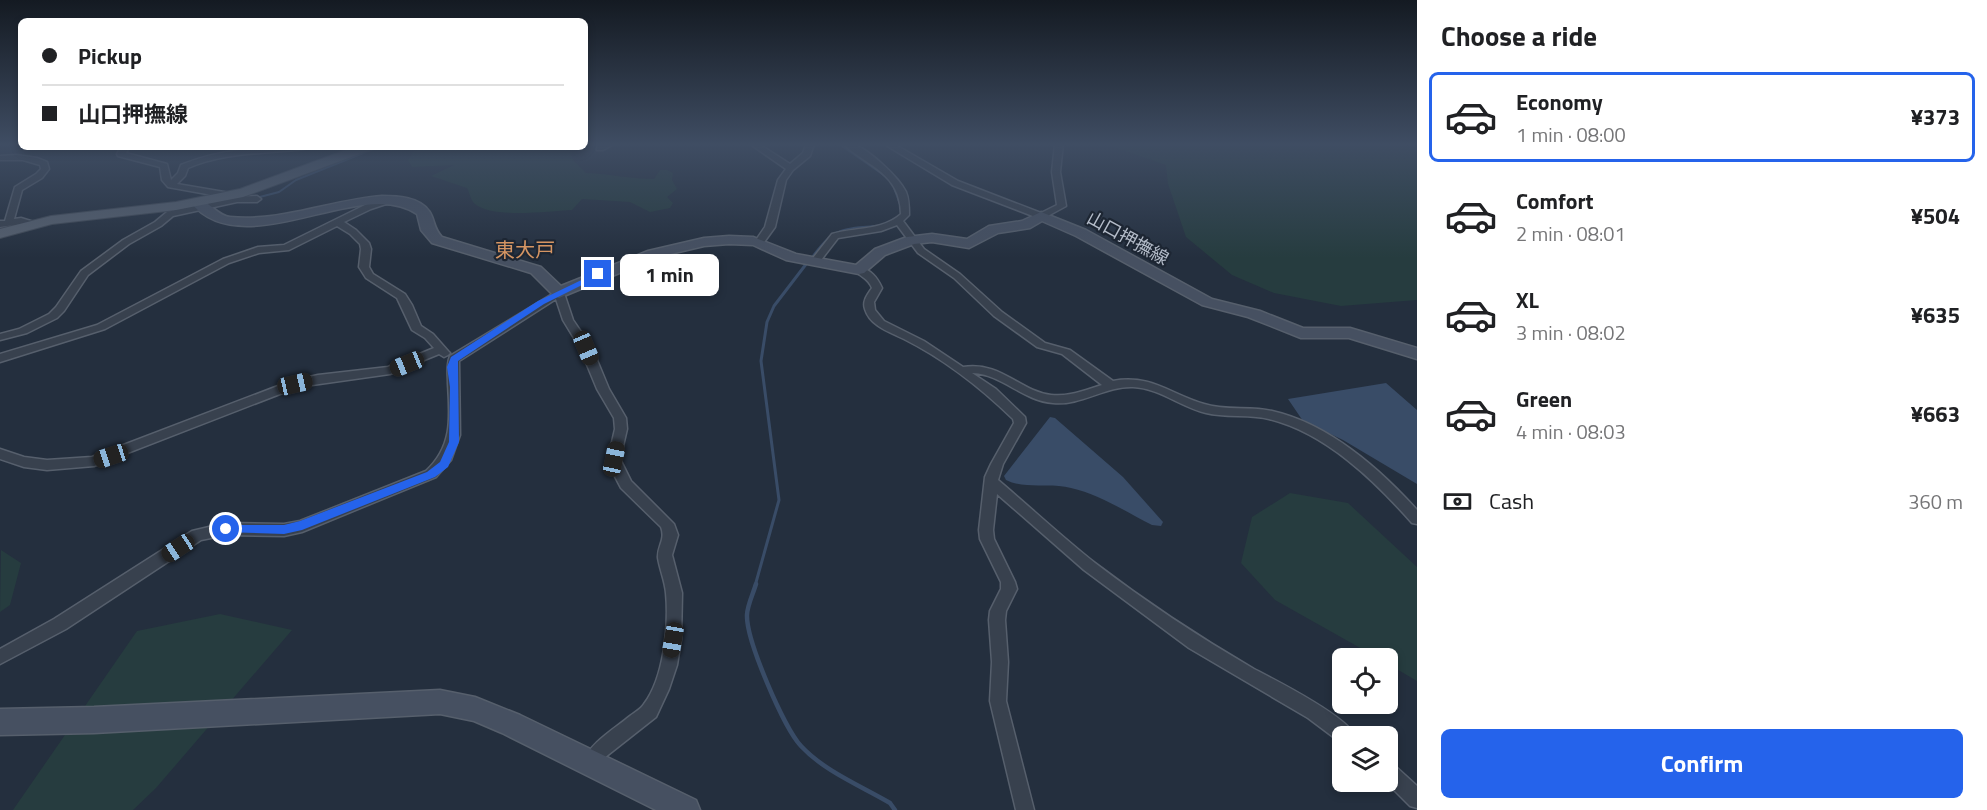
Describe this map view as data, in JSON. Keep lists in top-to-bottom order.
{
  "streets": {
    "main road": ["山口押撫線"]
  },
  "districts": ["東大戸"],
  "page": {
    "heading": "Choose a ride",
    "banner": ["Pickup", "山口押撫線"],
    "list": [
      {
        "name": "Economy",
        "note": "1 min · 08:00",
        "value": "¥373"
      },
      {
        "name": "Comfort",
        "note": "2 min · 08:01",
        "value": "¥504"
      },
      {
        "name": "XL",
        "note": "3 min · 08:02",
        "value": "¥635"
      },
      {
        "name": "Green",
        "note": "4 min · 08:03",
        "value": "¥663"
      }
    ],
    "bubble": "1 min",
    "pay": ["Cash", "360 m"],
    "buttons": "Confirm"
  }
}
